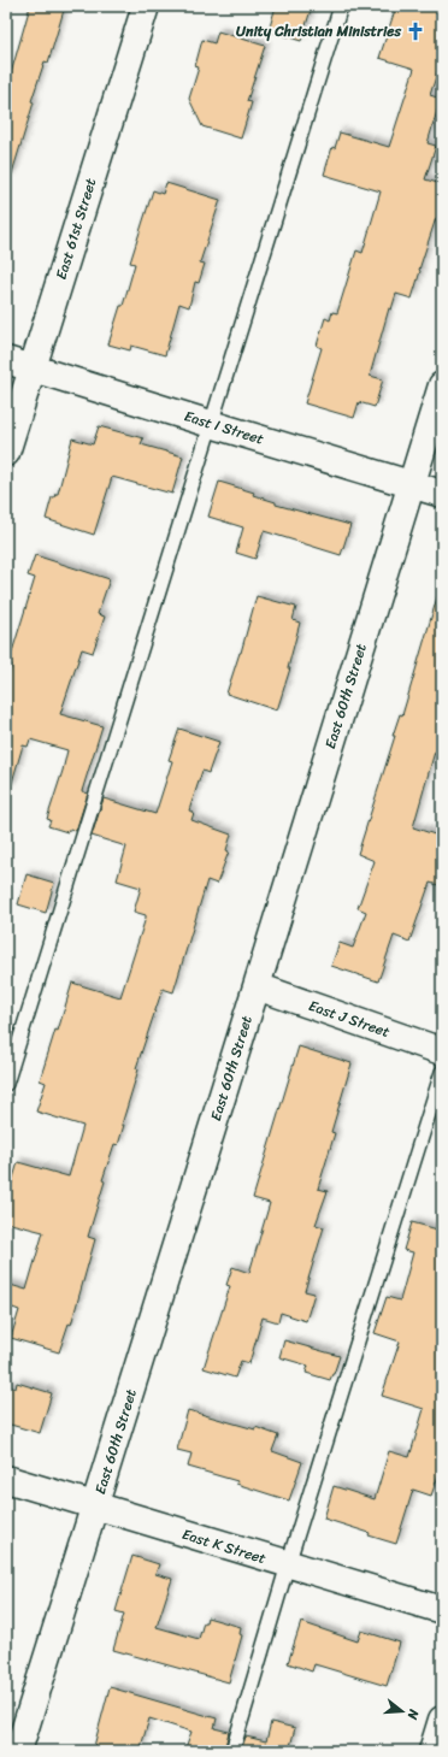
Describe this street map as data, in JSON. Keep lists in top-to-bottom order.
{
  "streets": {
    "street": [
      "East 61st Street",
      "East I Street",
      "East 60th Street",
      "East J Street",
      "East K Street"
    ]
  },
  "crossings": [
    ["East 61st Street", "East I Street"],
    ["East I Street", "East 60th Street"],
    ["East 60th Street", "East J Street"],
    ["East 60th Street", "East K Street"]
  ],
  "places": {
    "church": ["Unity Christian Ministries"]
  },
  "north": "right"
}
